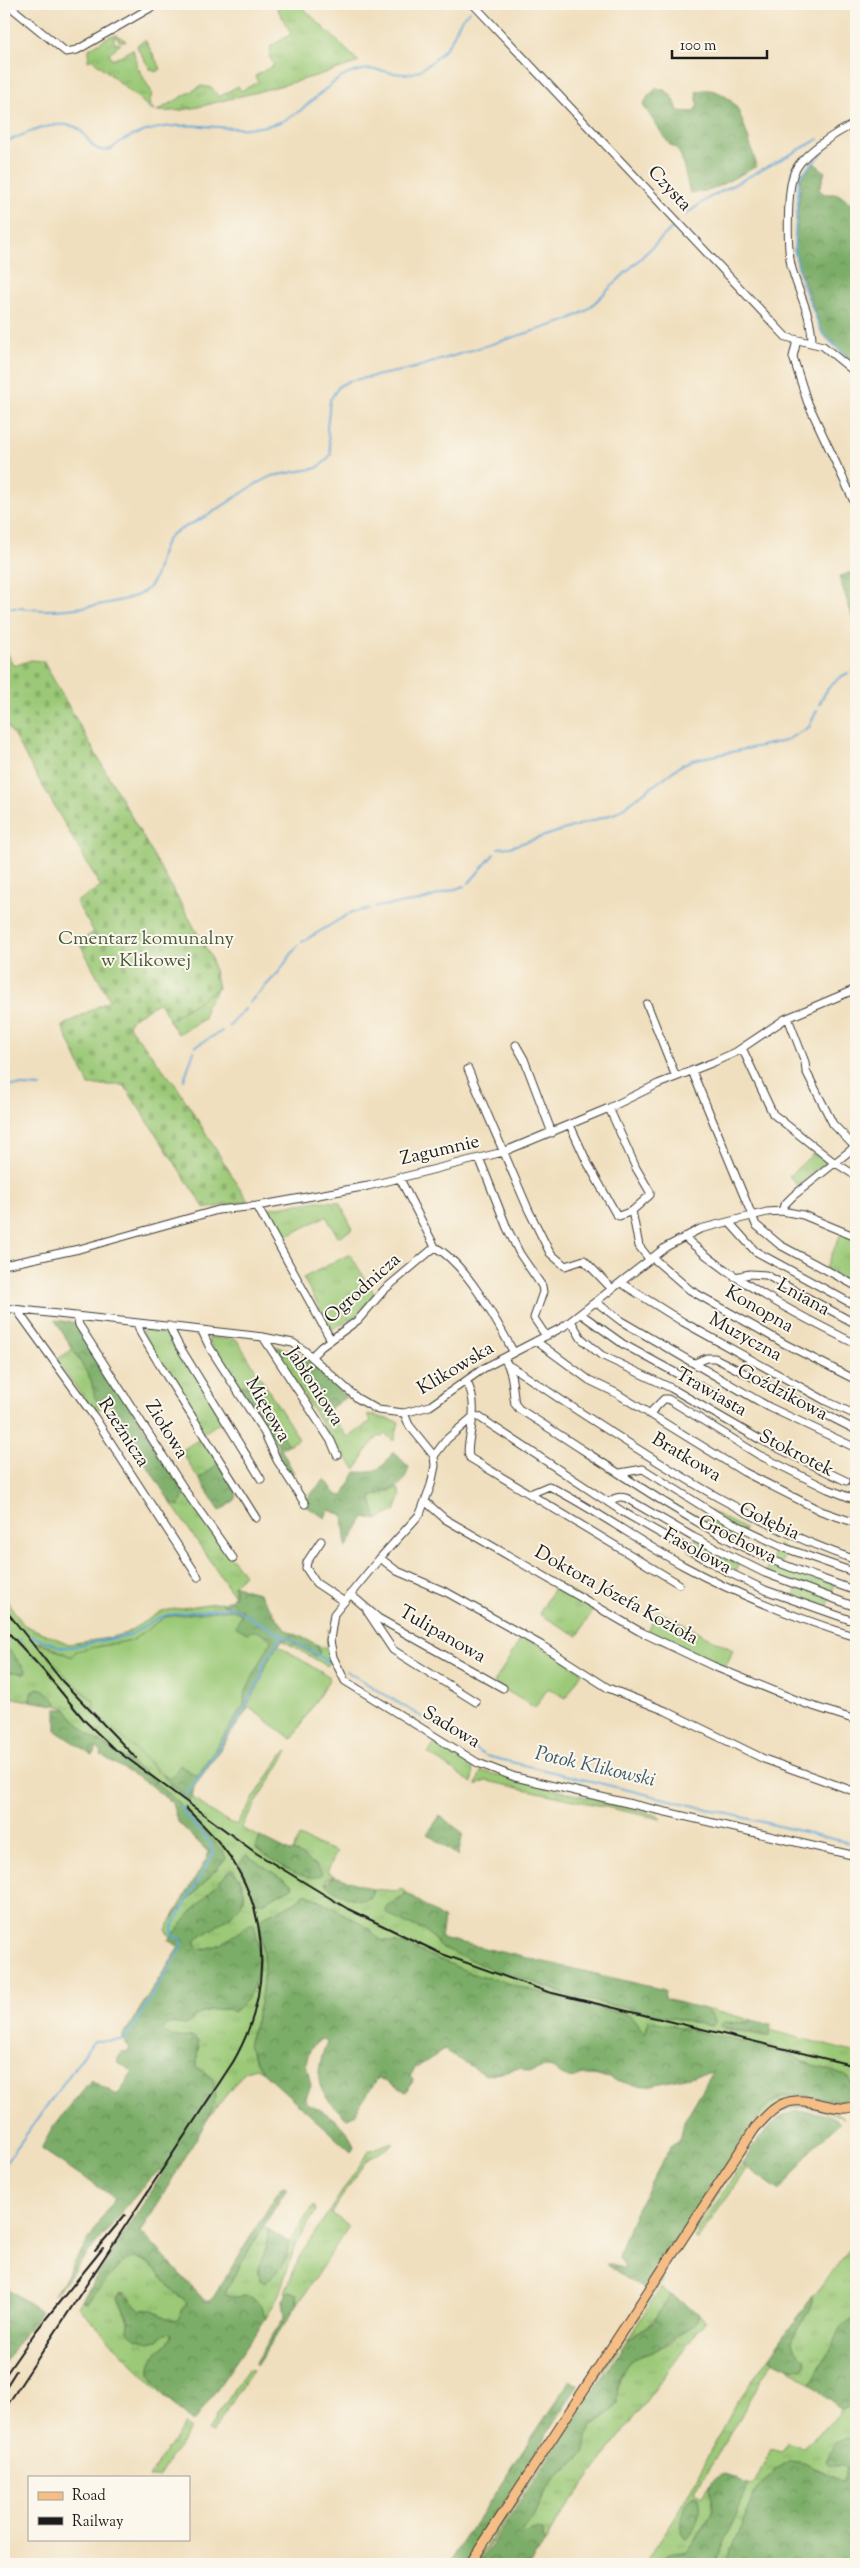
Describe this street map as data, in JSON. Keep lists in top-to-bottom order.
{
  "streets": {
    "street": [
      "Czysta",
      "Zagumnie",
      "Ogrodnicza",
      "Lniana",
      "Konopna",
      "Muzyczna",
      "Klikowska",
      "Jabłoniowa",
      "Trawiasta",
      "Goździkowa",
      "Miętowa",
      "Ziołowa",
      "Rzeźnicza",
      "Stokrotek",
      "Bratkowa",
      "Gołębia",
      "Grochowa",
      "Fasolowa",
      "Doktora Józefa Kozioła",
      "Tulipanowa",
      "Sadowa"
    ]
  },
  "crossings": [
    ["Ogrodnicza", "Klikowska"],
    ["Lniana", "Klikowska"],
    ["Konopna", "Klikowska"],
    ["Muzyczna", "Klikowska"],
    ["Klikowska", "Jabłoniowa"],
    ["Klikowska", "Trawiasta"],
    ["Klikowska", "Goździkowa"],
    ["Klikowska", "Miętowa"],
    ["Klikowska", "Ziołowa"],
    ["Klikowska", "Rzeźnicza"],
    ["Klikowska", "Gołębia"],
    ["Bratkowa", "Gołębia"],
    ["Grochowa", "Fasolowa"],
    ["Doktora Józefa Kozioła", "Sadowa"],
    ["Tulipanowa", "Sadowa"]
  ],
  "water": ["Potok Klikowski"],
  "parks": ["Cmentarz komunalny w Klikowej"],
  "legend": ["Road", "Railway"],
  "scale_bar": "100 m"
}
